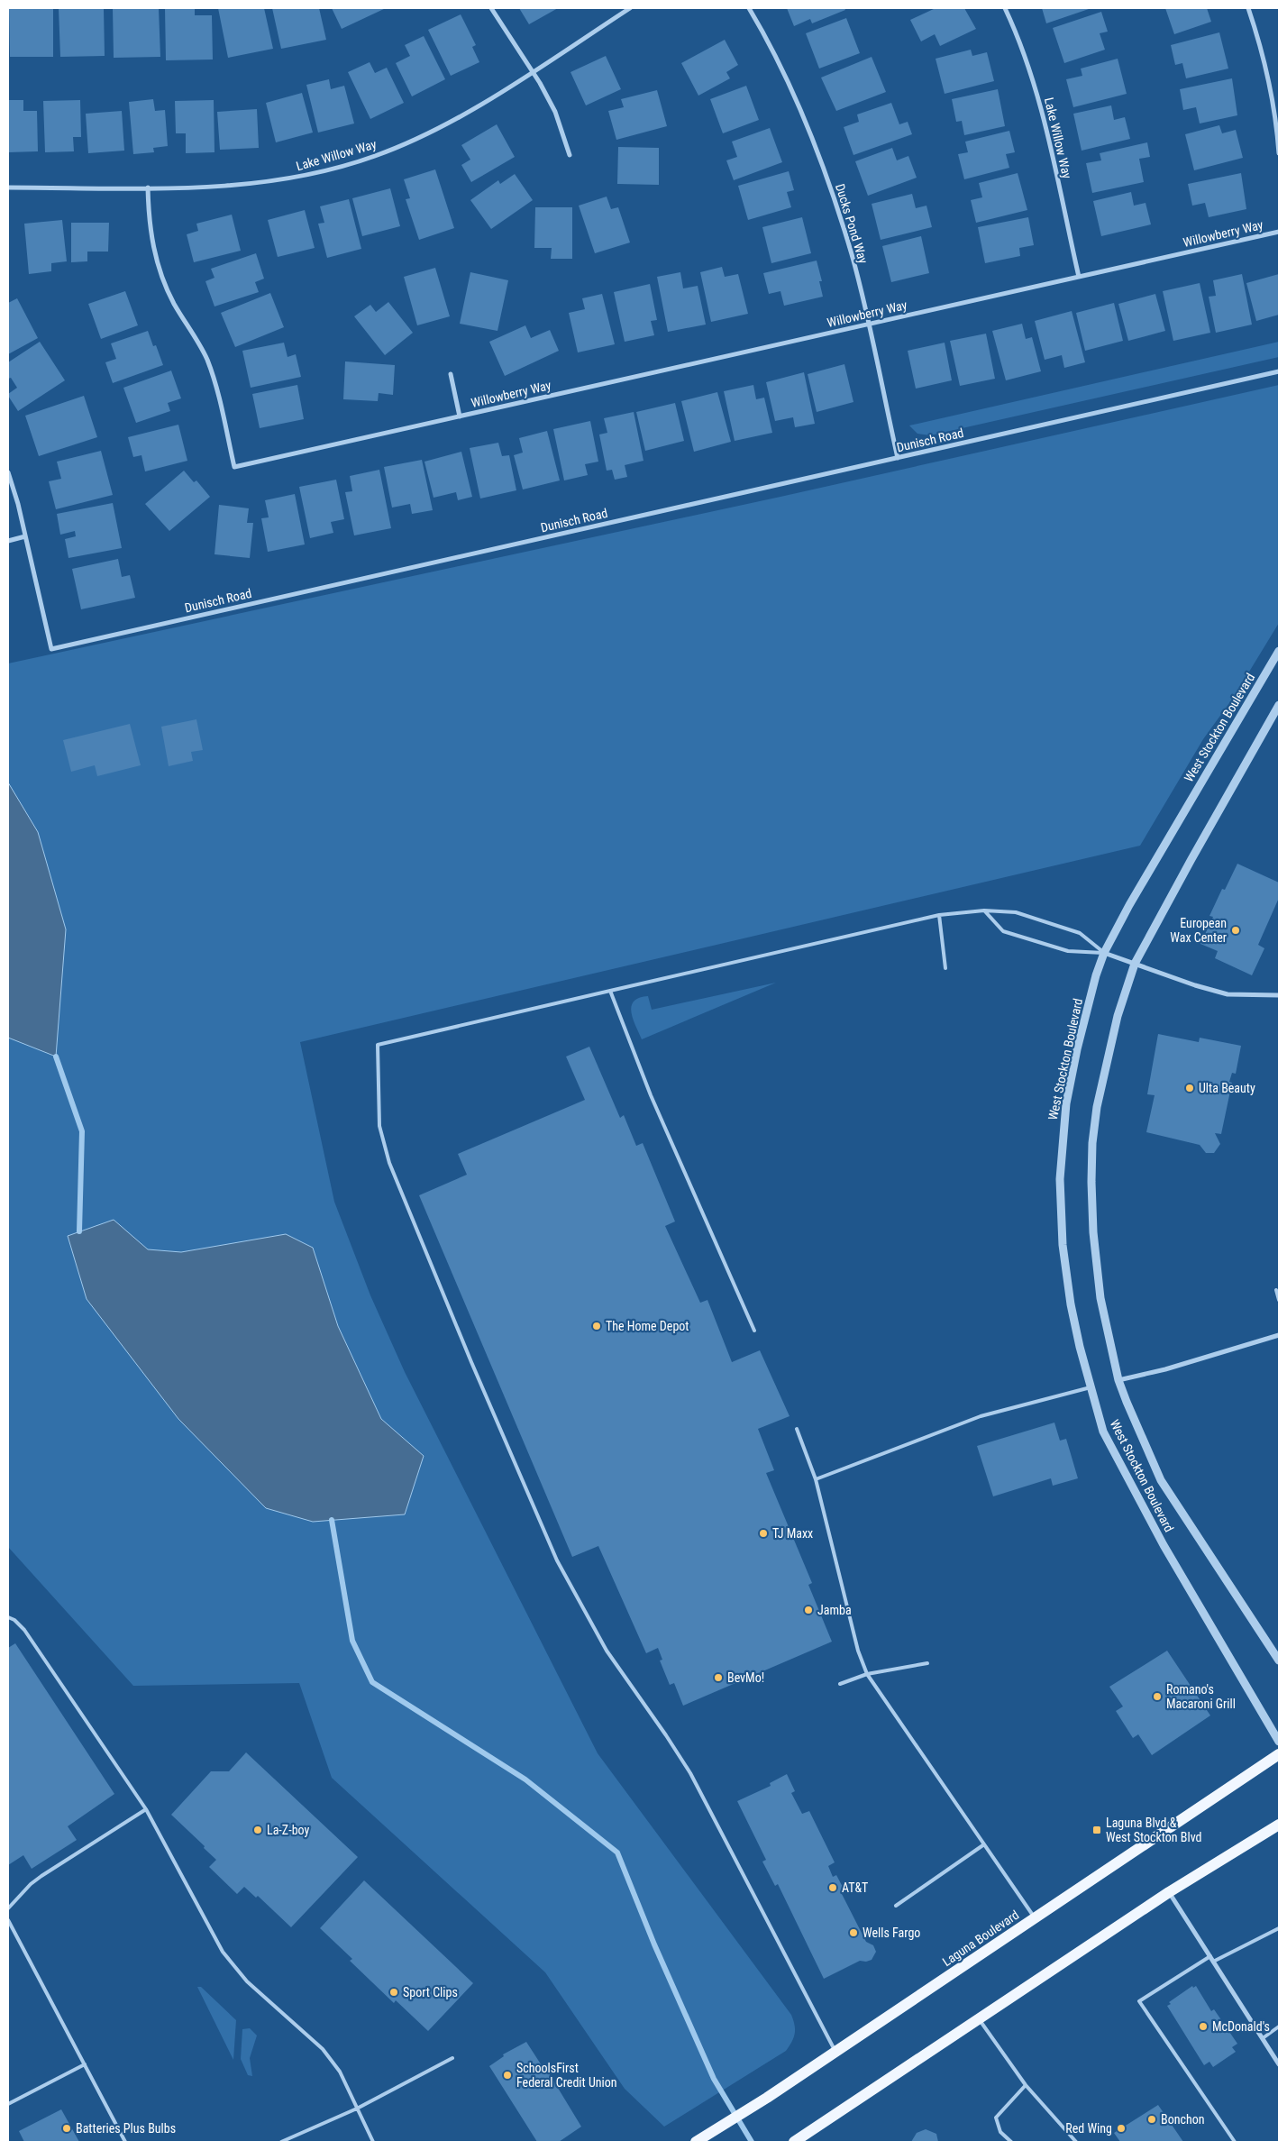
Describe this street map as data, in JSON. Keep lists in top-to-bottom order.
{
  "streets": {
    "main road": ["Laguna Boulevard"],
    "street": [
      "Lake Willow Way",
      "Ducks Pond Way",
      "Willowberry Way",
      "Dunisch Road",
      "West Stockton Boulevard"
    ]
  },
  "crossings": [
    ["Lake Willow Way", "Willowberry Way"],
    ["Ducks Pond Way", "Willowberry Way"],
    ["Ducks Pond Way", "Dunisch Road"]
  ],
  "places": {
    "other": [
      "European Wax Center",
      "Ulta Beauty",
      "The Home Depot",
      "TJ Maxx",
      "Jamba",
      "BevMo!",
      "Romano's Macaroni Grill",
      "La-Z-boy",
      "AT&T",
      "Wells Fargo",
      "Sport Clips",
      "McDonald's",
      "SchoolsFirst Federal Credit Union",
      "Bonchon",
      "Batteries Plus Bulbs",
      "Red Wing"
    ],
    "transit": ["Laguna Blvd & West Stockton Blvd"]
  }
}
